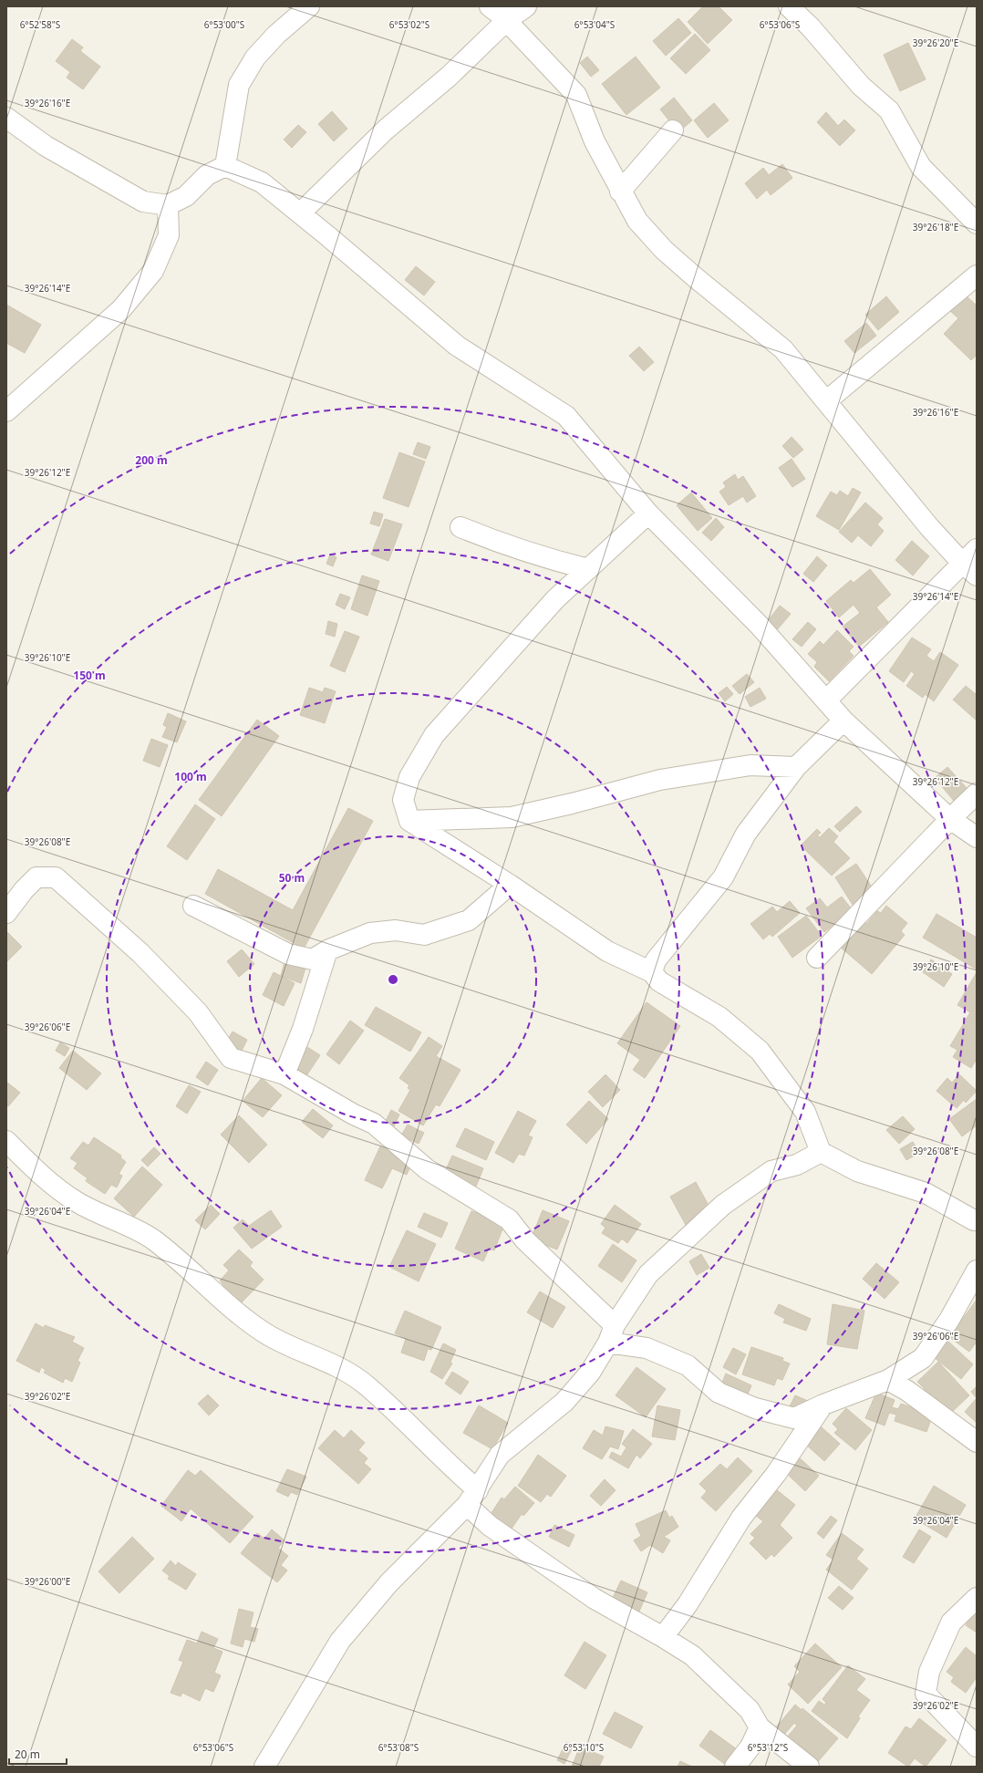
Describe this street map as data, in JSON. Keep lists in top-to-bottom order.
{
  "scale_bar": "20 m",
  "coordinates": [
    "6°52'58\"S",
    "6°53'00\"S",
    "6°53'02\"S",
    "6°53'04\"S",
    "6°53'06\"S",
    "39°26'20\"E",
    "39°26'16\"E",
    "39°26'18\"E",
    "39°26'14\"E",
    "39°26'12\"E",
    "39°26'10\"E",
    "39°26'08\"E",
    "39°26'06\"E",
    "39°26'04\"E",
    "39°26'02\"E",
    "39°26'00\"E",
    "6°53'08\"S",
    "6°53'10\"S",
    "6°53'12\"S"
  ],
  "rings": [
    "200 m",
    "150 m",
    "100 m",
    "50 m"
  ]
}
